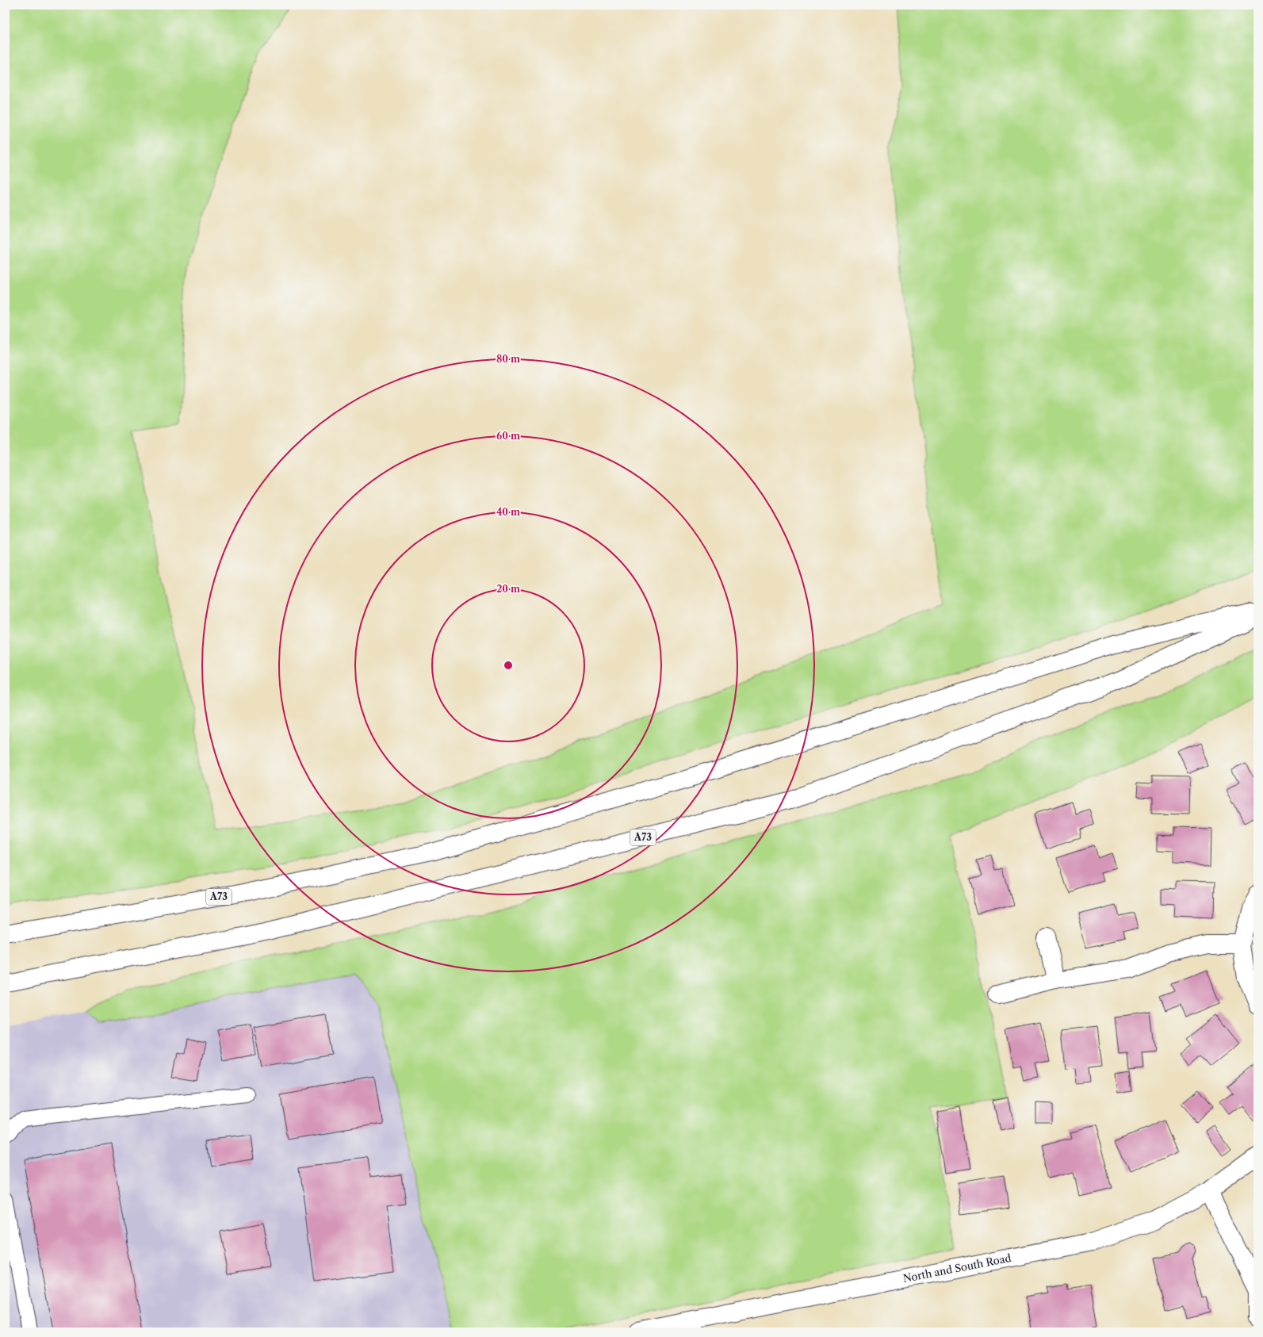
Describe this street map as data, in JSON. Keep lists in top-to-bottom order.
{
  "streets": {
    "main road": ["A73", "North and South Road"]
  },
  "rings": [
    "80 m",
    "60 m",
    "40 m",
    "20 m"
  ]
}
